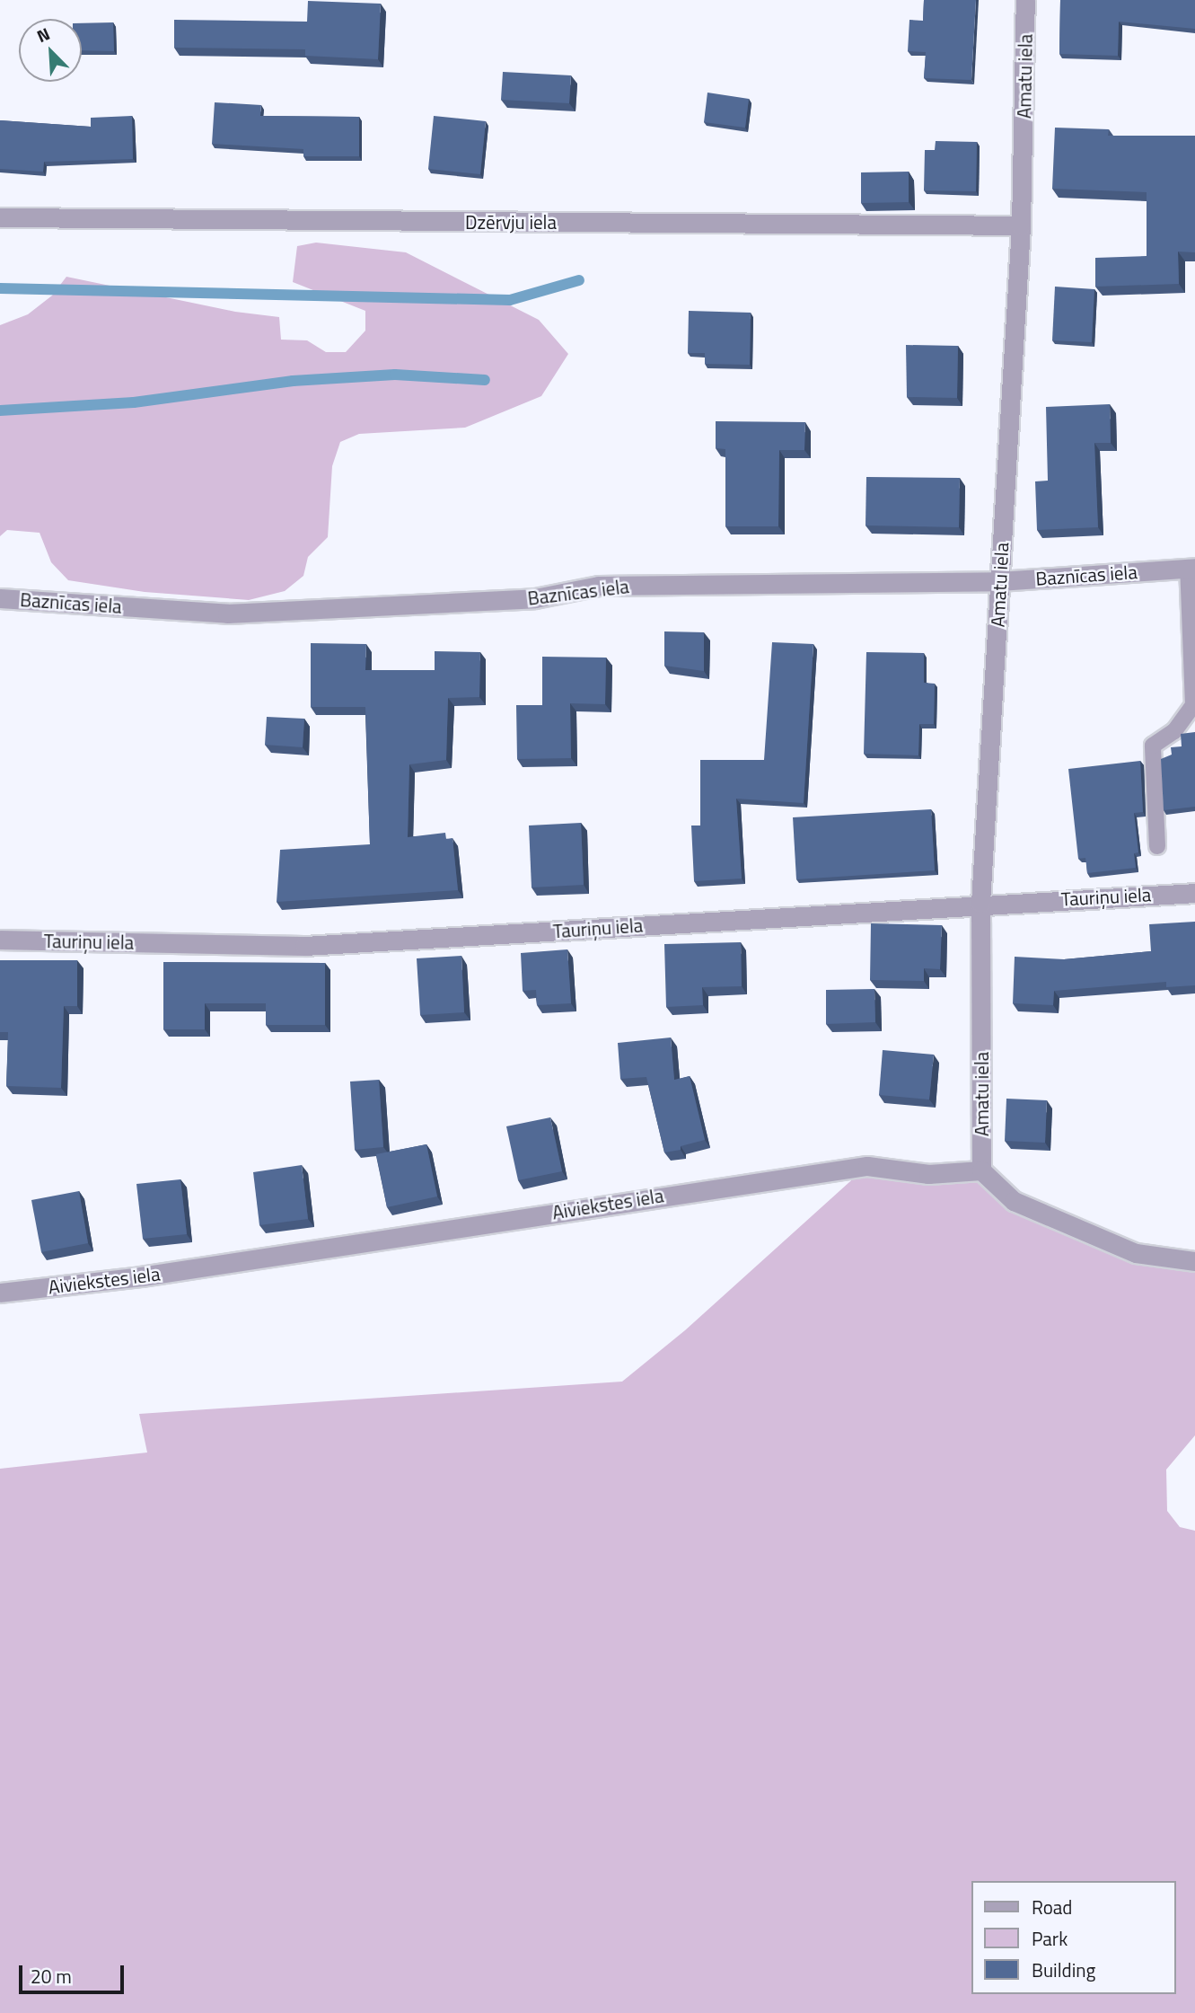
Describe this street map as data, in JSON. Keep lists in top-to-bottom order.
{
  "streets": {
    "street": [
      "Amatu iela",
      "Dzērvju iela",
      "Baznīcas iela",
      "Tauriņu iela",
      "Aiviekstes iela"
    ]
  },
  "crossings": [
    ["Amatu iela", "Dzērvju iela"],
    ["Amatu iela", "Baznīcas iela"],
    ["Amatu iela", "Tauriņu iela"],
    ["Amatu iela", "Aiviekstes iela"]
  ],
  "legend": ["Road", "Park", "Building"],
  "scale_bar": "20 m",
  "north": "top left"
}
